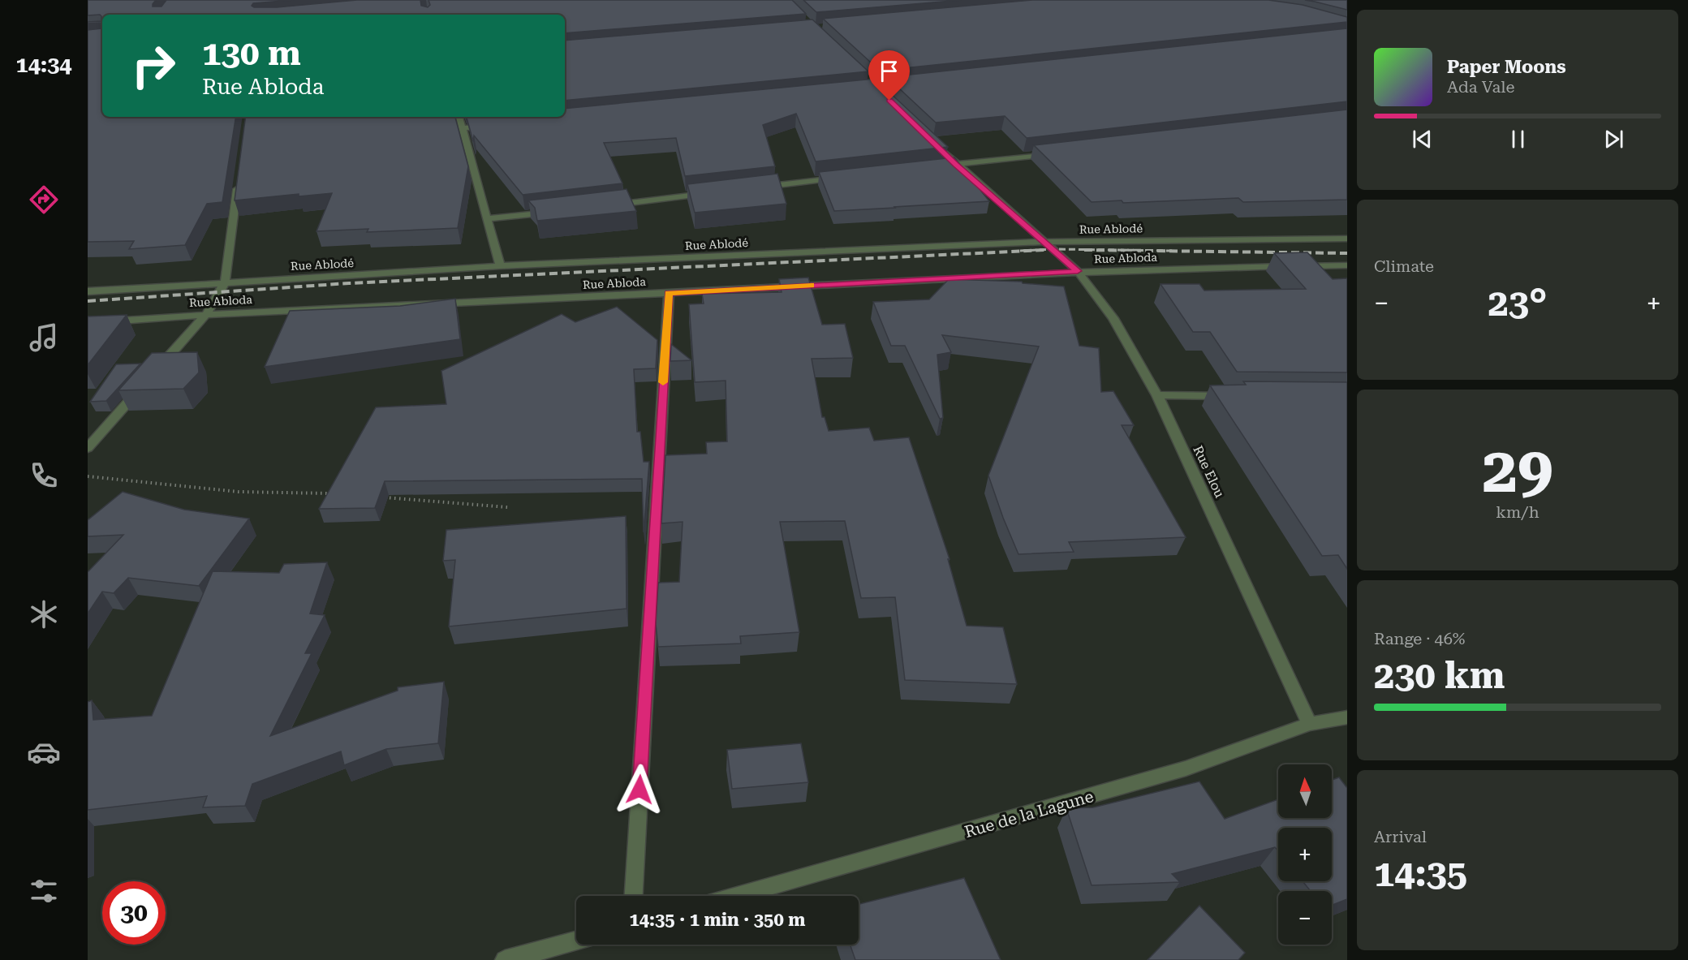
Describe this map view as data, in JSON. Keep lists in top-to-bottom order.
{
  "streets": {
    "street": [
      "Rue Ablodé",
      "Rue Abloda",
      "Rue Elou",
      "Rue de la Lagune"
    ]
  },
  "crossings": [
    ["Rue Ablodé", "Rue Elou"],
    ["Rue Abloda", "Rue Elou"],
    ["Rue Elou", "Rue de la Lagune"]
  ],
  "north": "top",
  "page": {
    "tabs": "14:34",
    "turn": ["130 m", "Rue Abloda"],
    "song": ["Paper Moons", "Ada Vale"],
    "tile": [
      "Climate",
      ["29", "km/h"],
      ["Range · 46%", "230 km"],
      ["Arrival", "14:35"]
    ],
    "heat": ["−", "23°", "+"],
    "map_buttons": ["+", "−"],
    "limit": "30",
    "trip": "14:35 · 1 min · 350 m"
  }
}
